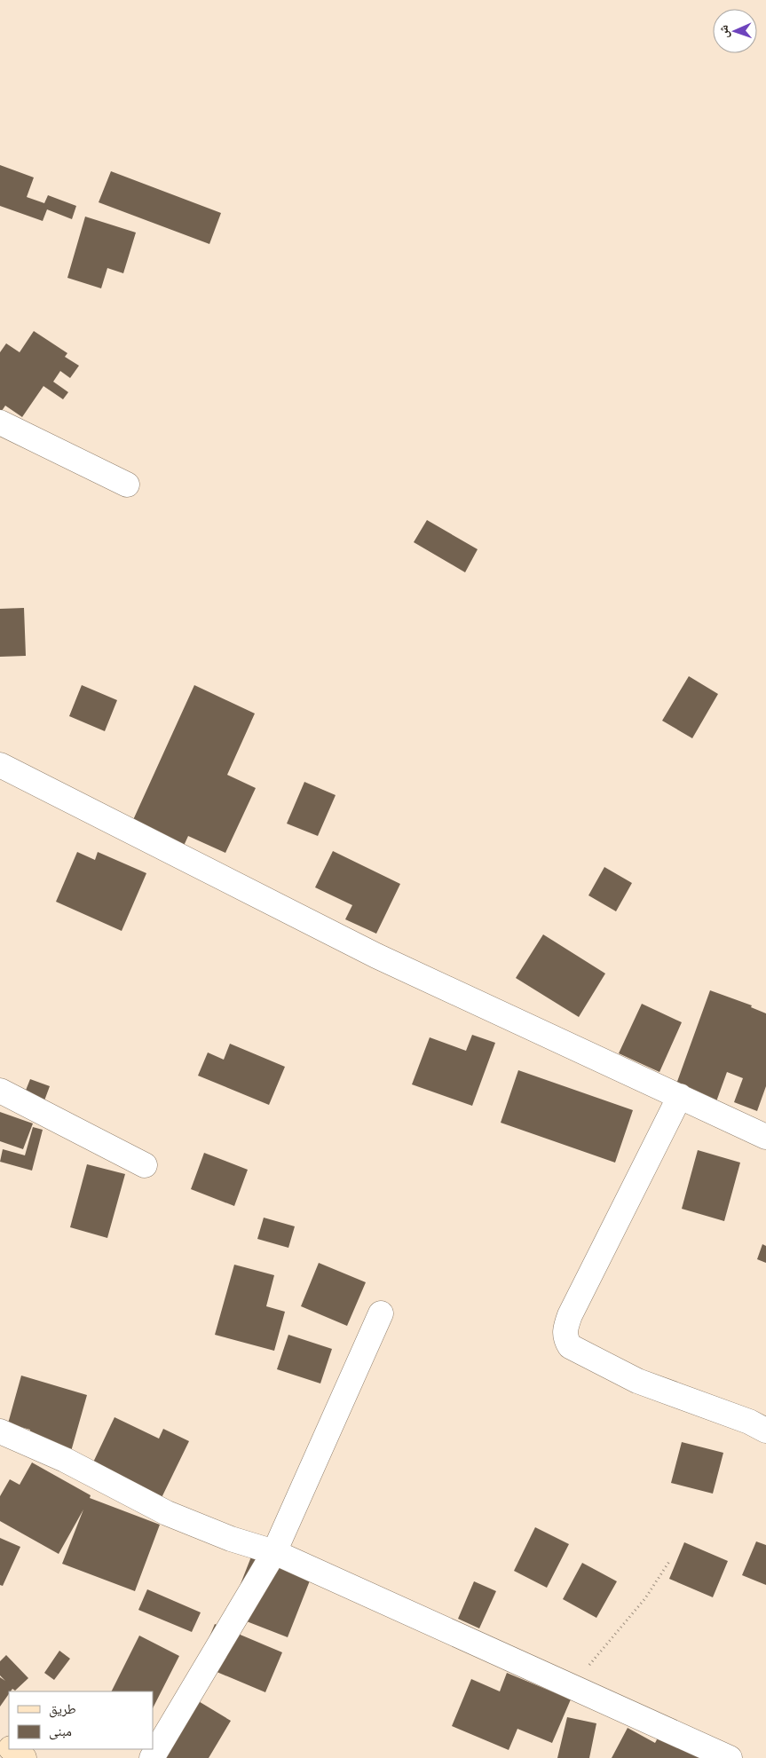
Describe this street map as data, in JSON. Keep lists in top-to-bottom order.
{
  "legend": ["طريق", "مبنى"],
  "north": "left"
}
